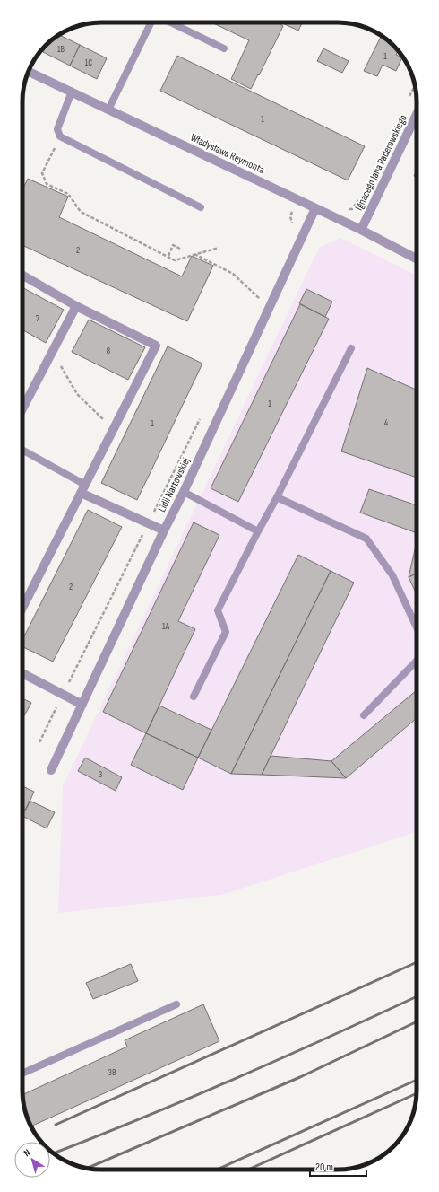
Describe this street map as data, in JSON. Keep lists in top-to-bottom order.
{
  "streets": {
    "street": ["Władysława Reymonta", "Ignacego Jana Paderewskiego", "Lidii Nartowskiej"]
  },
  "crossings": [
    ["Władysława Reymonta", "Ignacego Jana Paderewskiego"],
    ["Władysława Reymonta", "Lidii Nartowskiej"]
  ],
  "house_numbers": [
    "1B",
    "1",
    "1C",
    "1",
    "2",
    "7",
    "8",
    "1",
    "4",
    "1",
    "2",
    "1A",
    "3",
    "38"
  ],
  "scale_bar": "20 m",
  "north": "top left"
}
